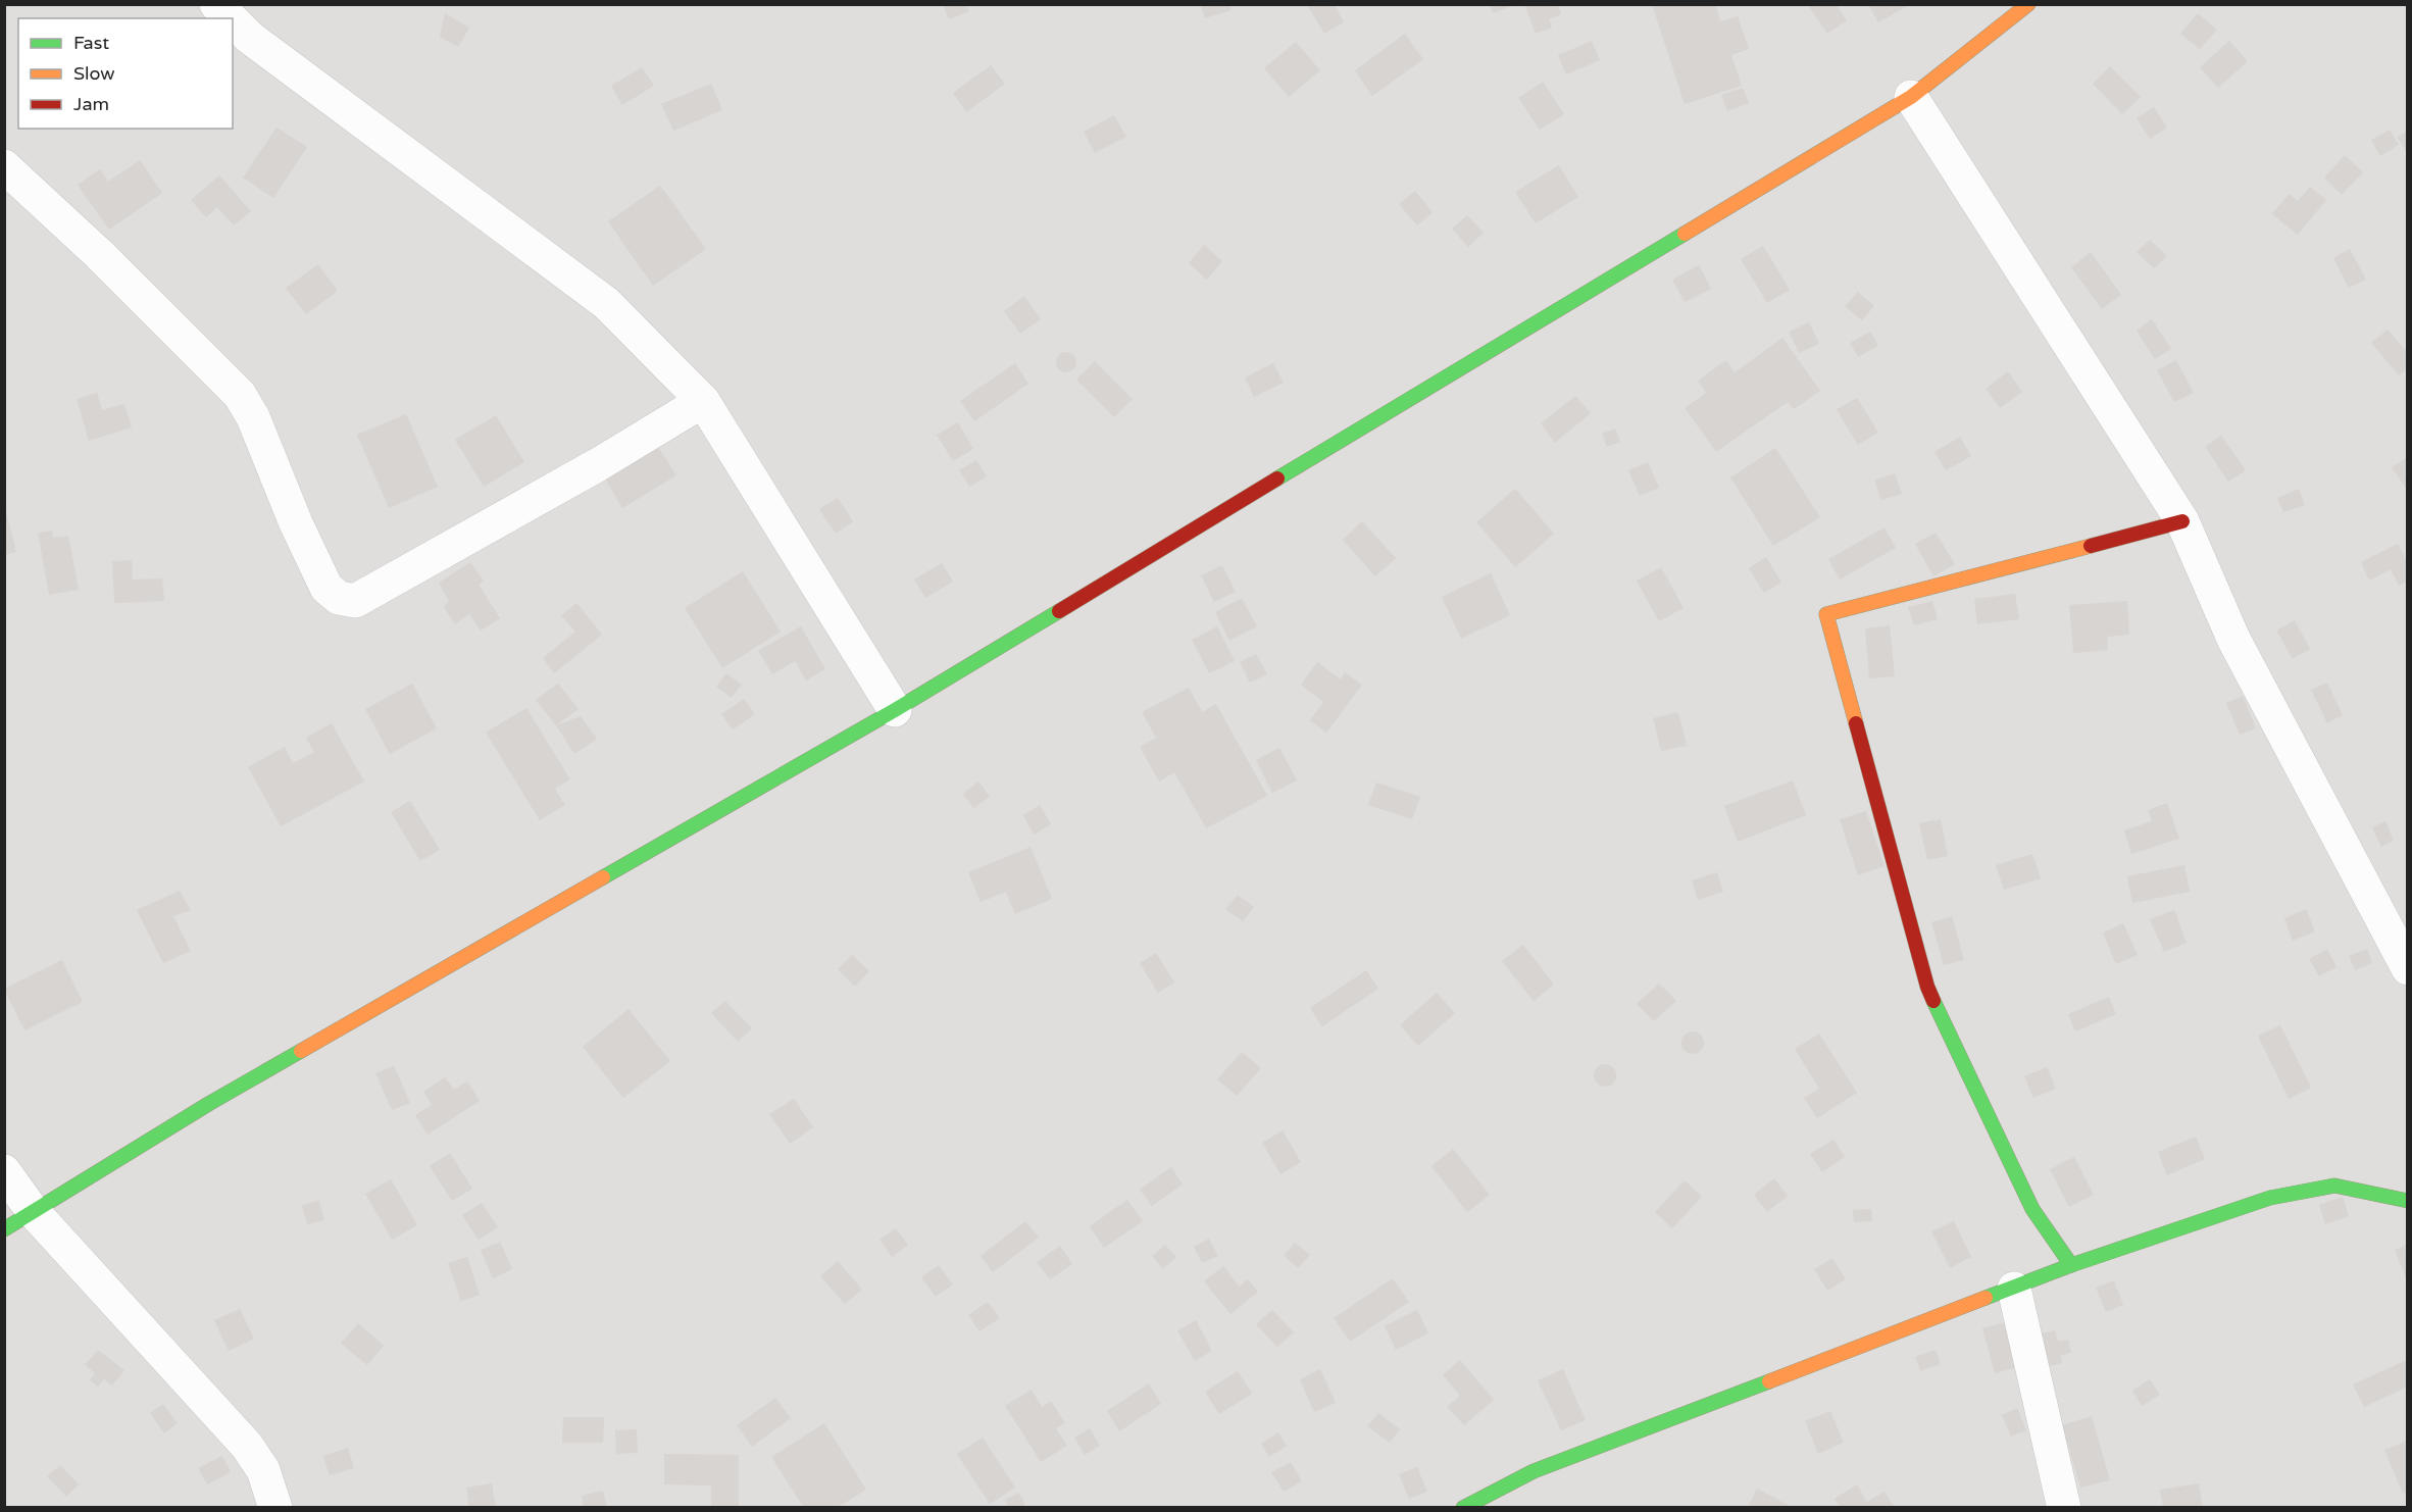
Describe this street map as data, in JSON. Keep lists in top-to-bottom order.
{
  "legend": ["Fast", "Slow", "Jam"]
}
